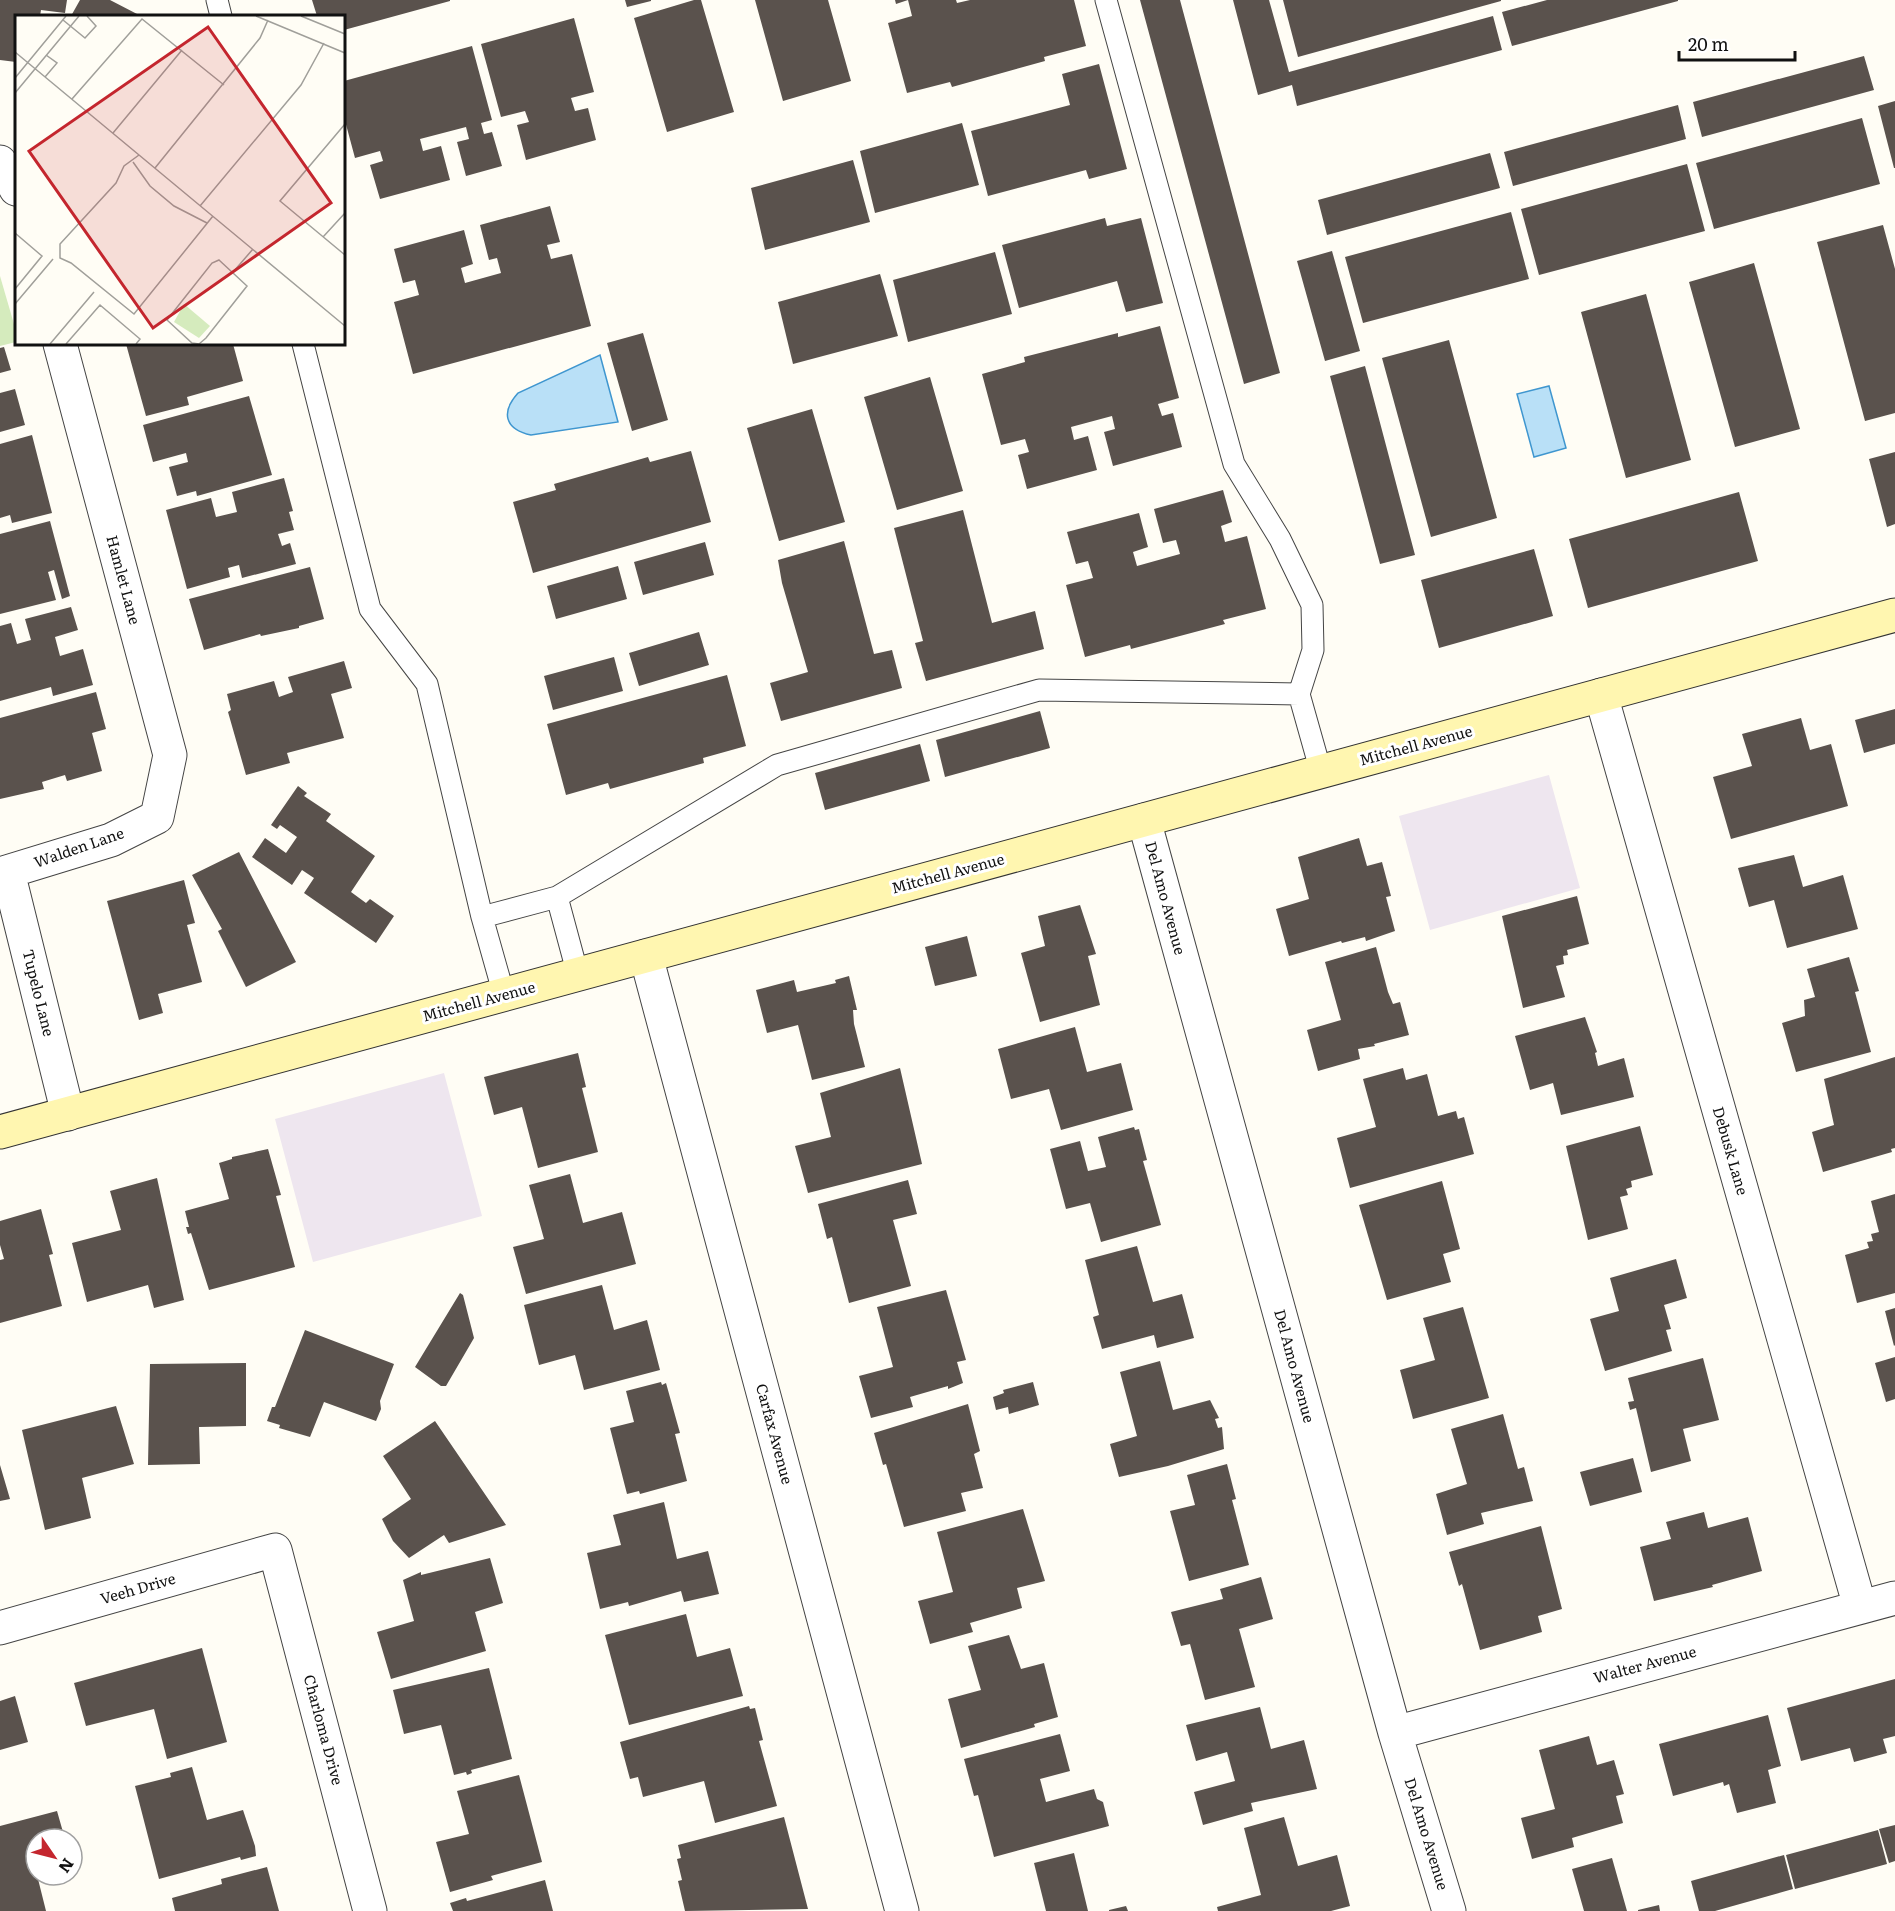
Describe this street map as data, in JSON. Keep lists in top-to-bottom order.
{
  "streets": {
    "street": [
      "Hamlet Lane",
      "Mitchell Avenue",
      "Walden Lane",
      "Del Amo Avenue",
      "Tupelo Lane",
      "Debusk Lane",
      "Carfax Avenue",
      "Veeh Drive",
      "Walter Avenue",
      "Charloma Drive"
    ]
  },
  "crossings": [
    ["Hamlet Lane", "Walden Lane"],
    ["Mitchell Avenue", "Del Amo Avenue"],
    ["Mitchell Avenue", "Tupelo Lane"],
    ["Mitchell Avenue", "Debusk Lane"],
    ["Mitchell Avenue", "Carfax Avenue"],
    ["Walden Lane", "Tupelo Lane"],
    ["Del Amo Avenue", "Walter Avenue"],
    ["Debusk Lane", "Walter Avenue"],
    ["Veeh Drive", "Charloma Drive"]
  ],
  "scale_bar": "20 m",
  "north": "bottom right"
}
